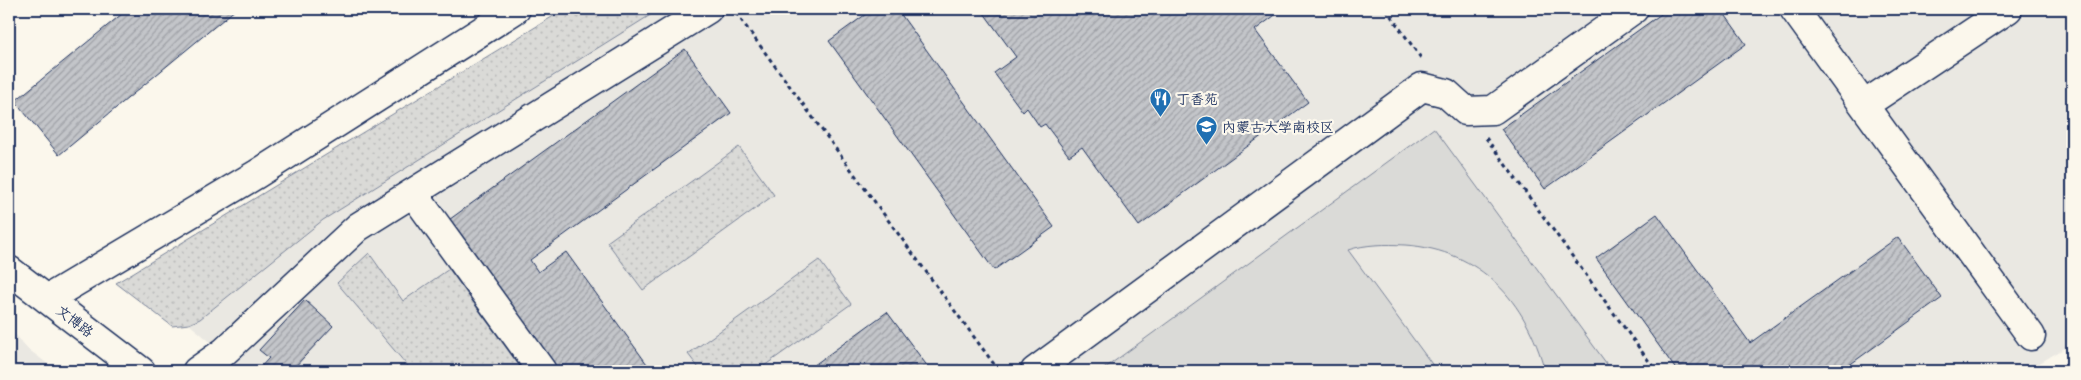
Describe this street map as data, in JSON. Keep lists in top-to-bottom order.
{
  "streets": {
    "street": ["文博路"]
  },
  "places": {
    "restaurant": ["丁香苑"],
    "school or university": ["内蒙古大学南校区"]
  }
}
